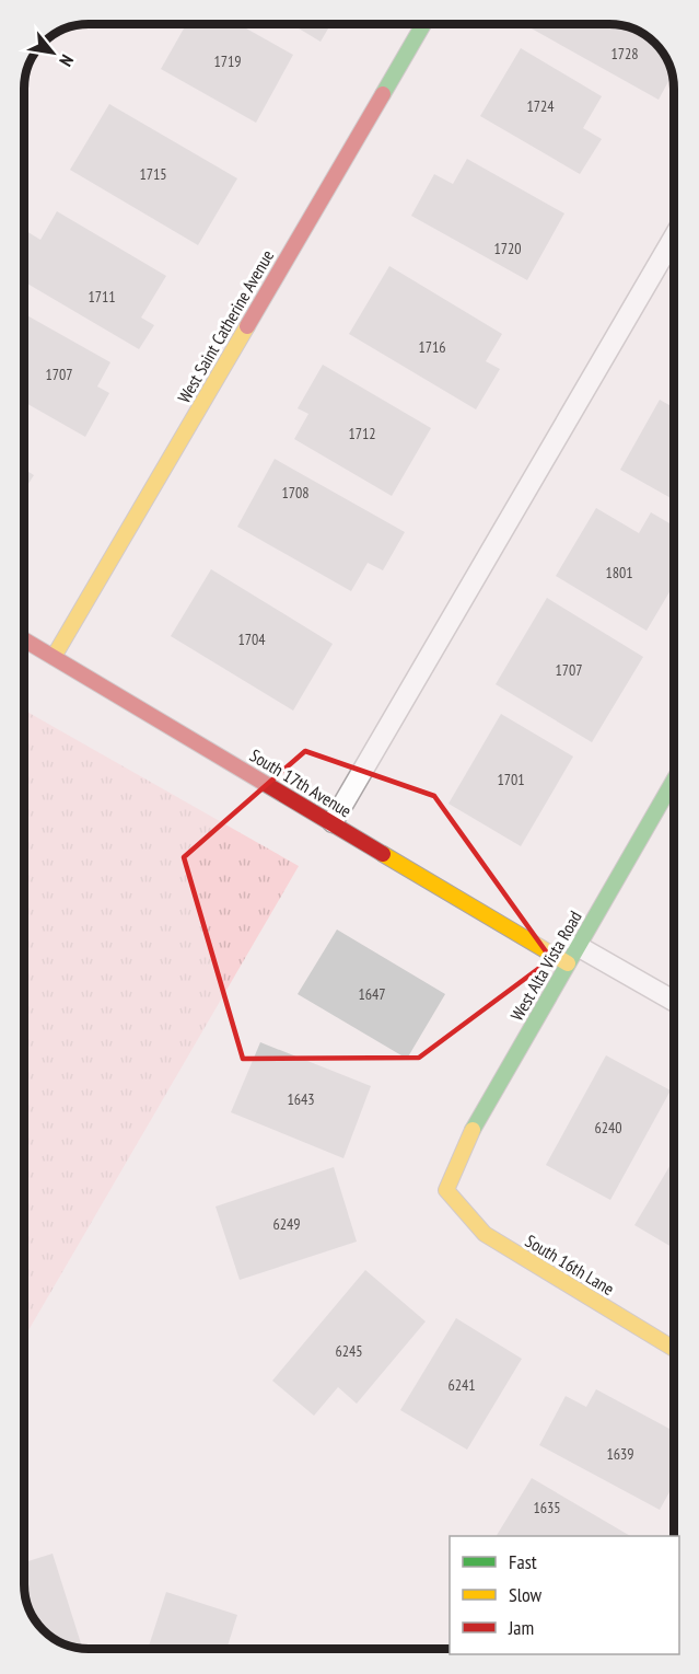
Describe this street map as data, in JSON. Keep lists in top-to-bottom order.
{
  "streets": {
    "street": [
      "West Saint Catherine Avenue",
      "South 17th Avenue",
      "West Alta Vista Road",
      "South 16th Lane"
    ]
  },
  "crossings": [
    ["West Saint Catherine Avenue", "South 17th Avenue"],
    ["South 17th Avenue", "West Alta Vista Road"],
    ["West Alta Vista Road", "South 16th Lane"]
  ],
  "house_numbers": [
    "1728",
    "1719",
    "1724",
    "1715",
    "1720",
    "1711",
    "1716",
    "1707",
    "1712",
    "1708",
    "1801",
    "1704",
    "1707",
    "1701",
    "1647",
    "1643",
    "6240",
    "6249",
    "6245",
    "6241",
    "1639",
    "1635"
  ],
  "legend": ["Fast", "Slow", "Jam"],
  "north": "bottom right"
}
